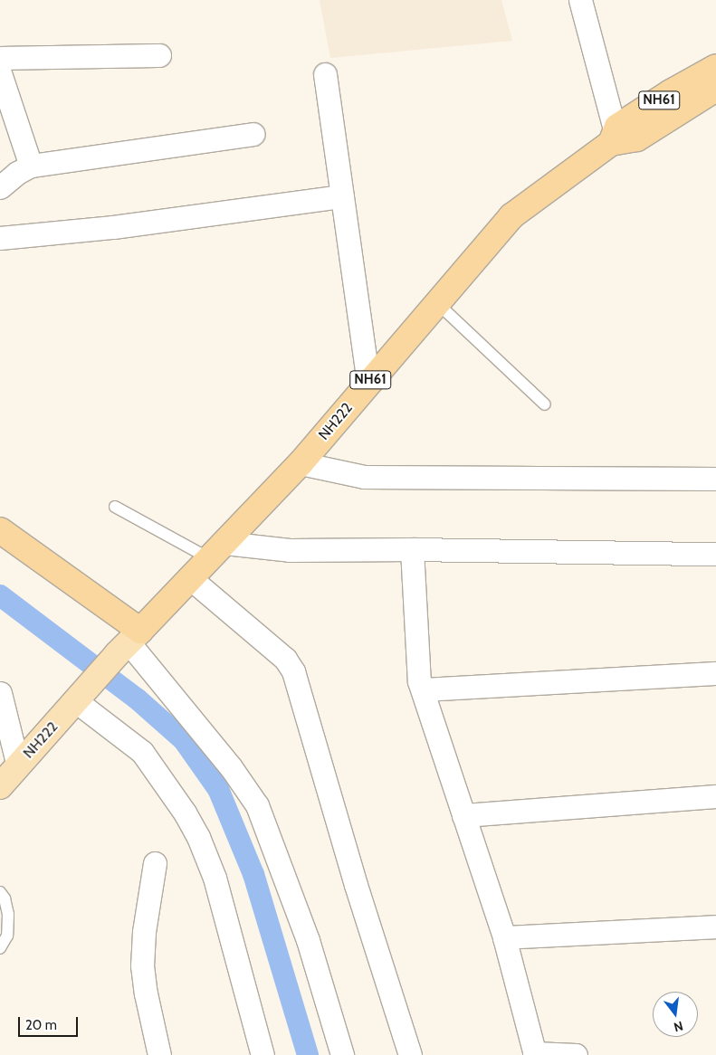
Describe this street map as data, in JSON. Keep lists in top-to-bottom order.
{
  "streets": {
    "highway": ["NH61", "NH222"]
  },
  "scale_bar": "20 m",
  "north": "bottom"
}
